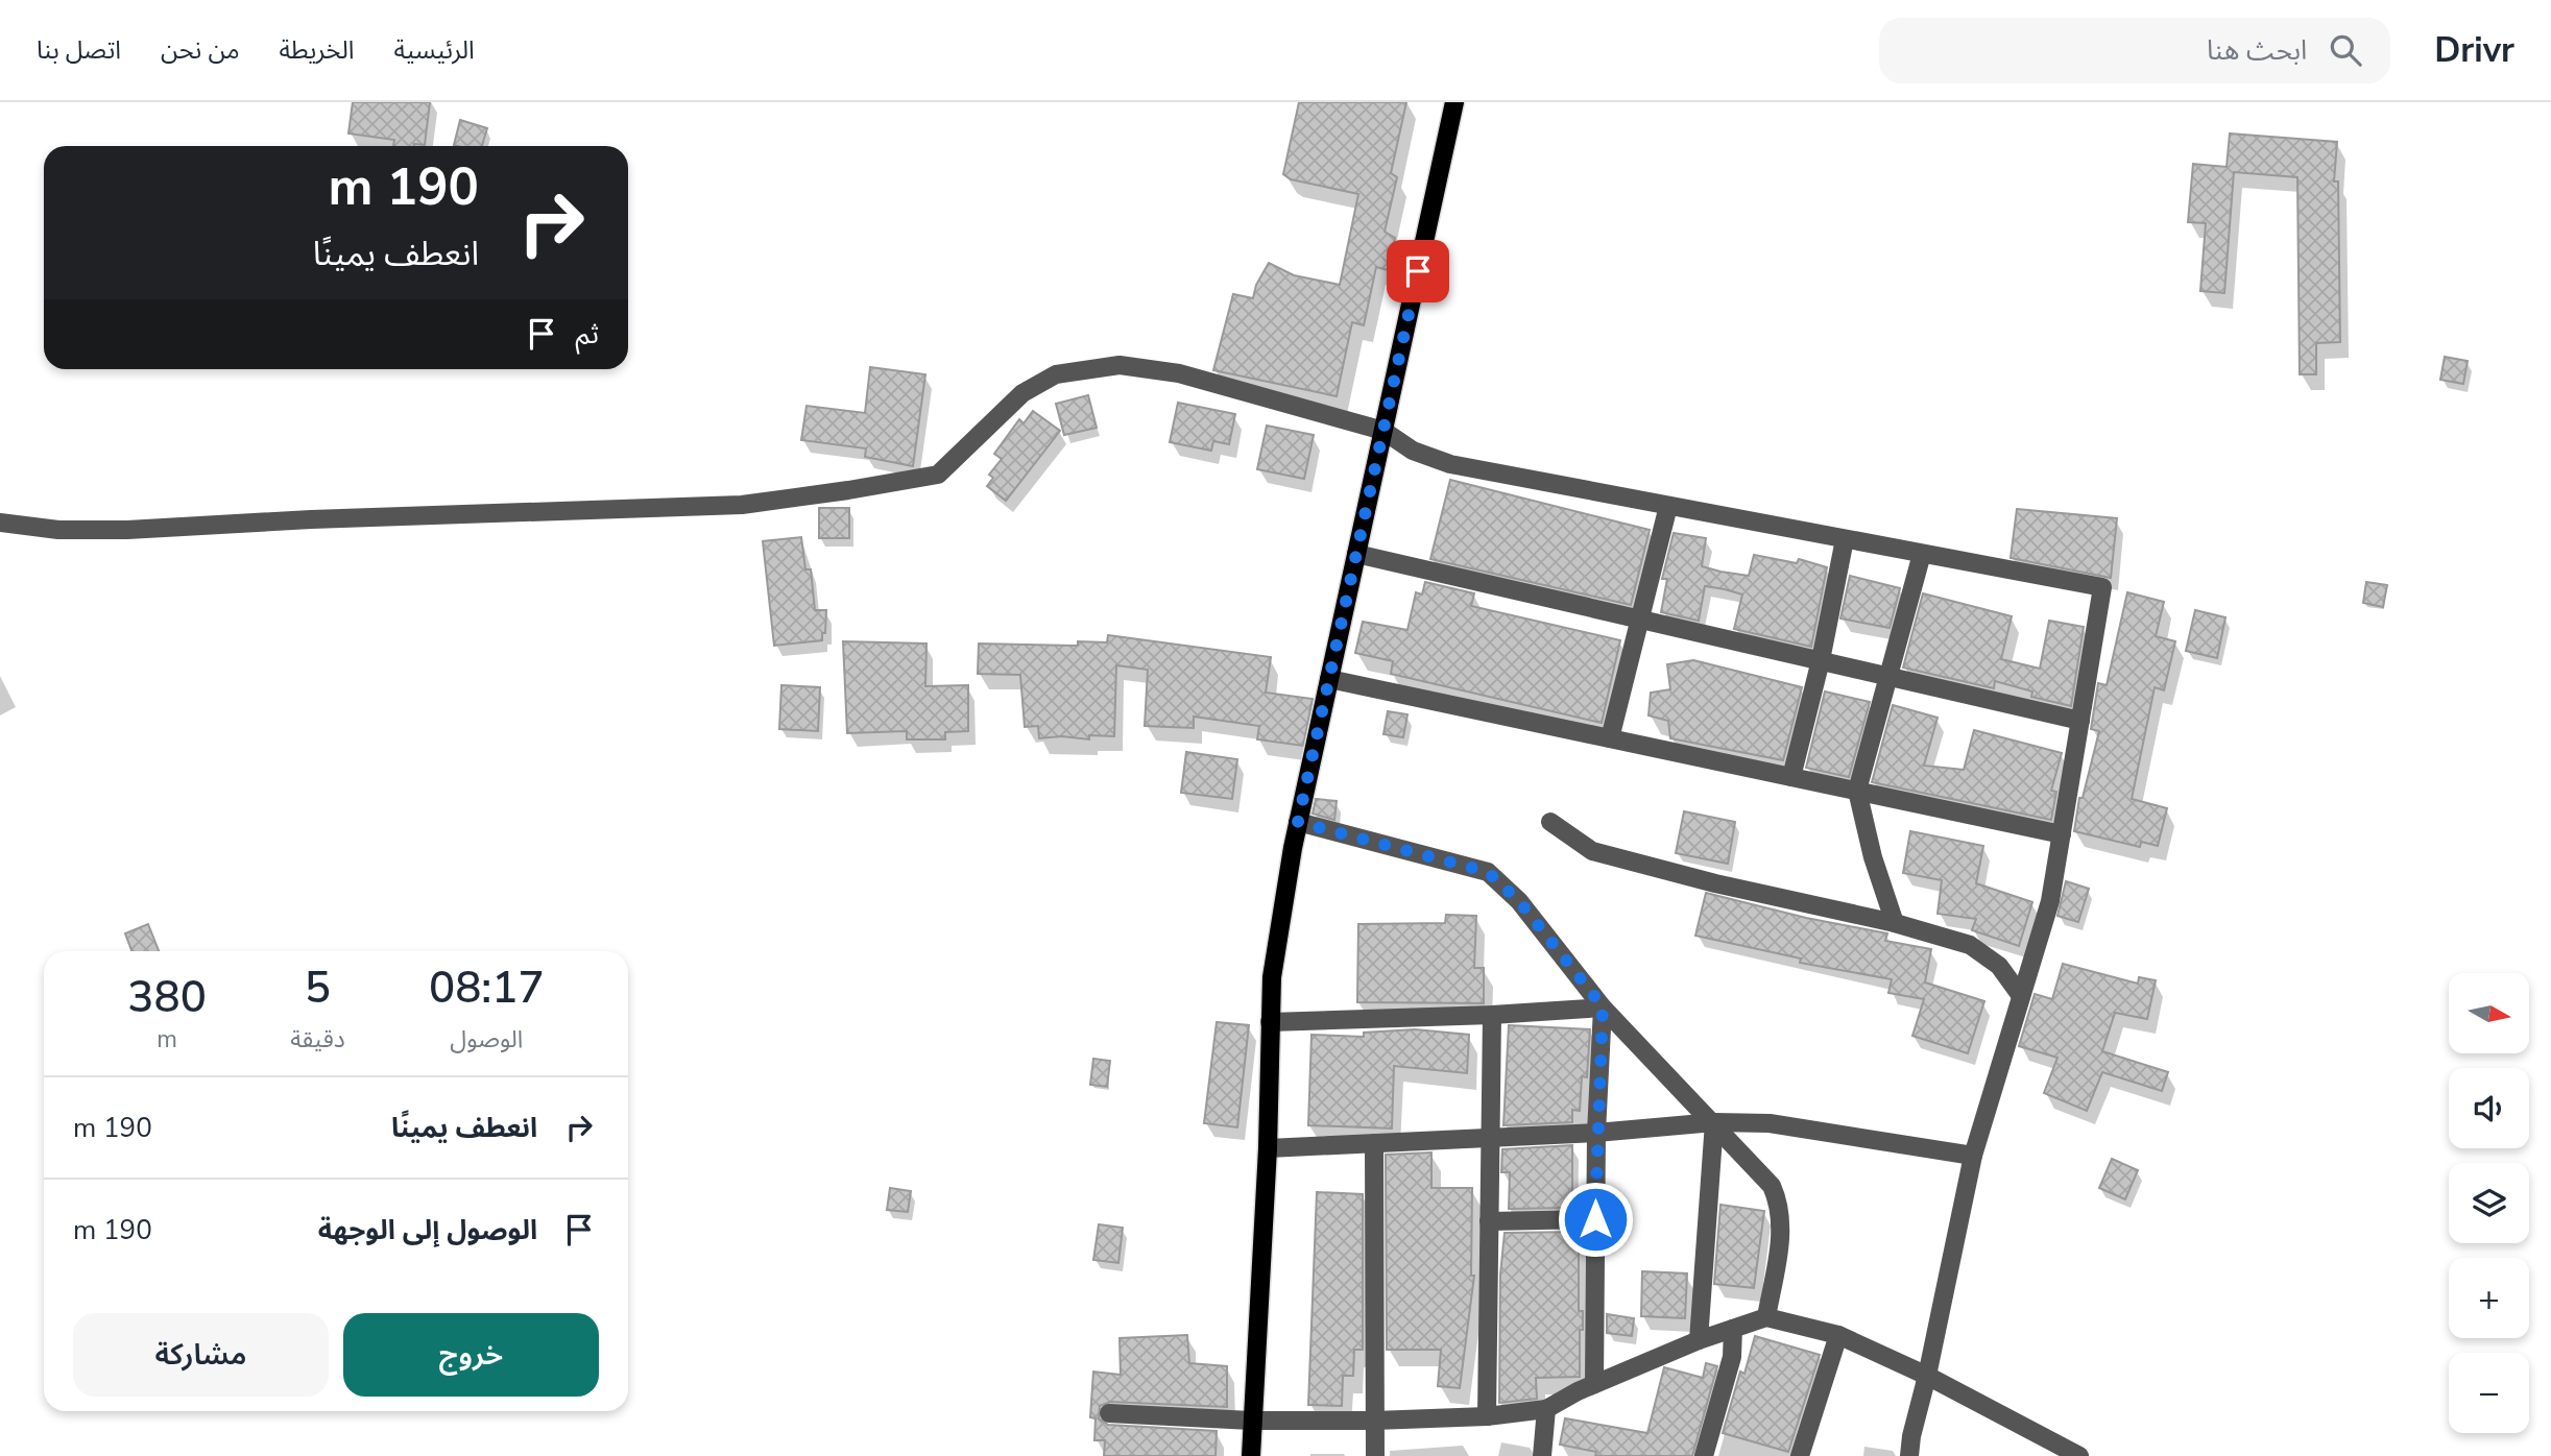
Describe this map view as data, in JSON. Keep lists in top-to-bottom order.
{
  "north": "right",
  "page": {
    "header": "Drivr",
    "search": "ابحث هنا",
    "nav": [
      "الرئيسية",
      "الخريطة",
      "من نحن",
      "اتصل بنا"
    ],
    "turn": ["190 m", "انعطف يمينًا"],
    "then": "ثم",
    "eta": [
      "08:17",
      "الوصول",
      "5",
      "دقيقة",
      "380",
      "m"
    ],
    "map_buttons": ["+", "−"],
    "list": [
      {
        "name": "انعطف يمينًا",
        "value": "190 m"
      },
      {
        "name": "الوصول إلى الوجهة",
        "value": "190 m"
      }
    ],
    "buttons": ["خروج", "مشاركة"]
  }
}
